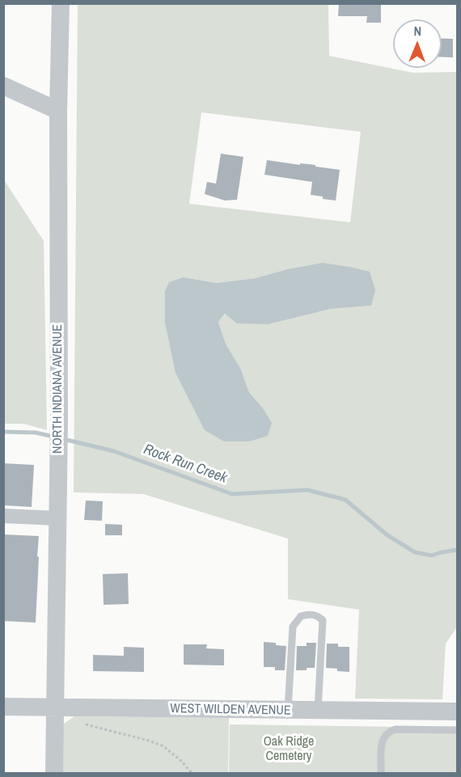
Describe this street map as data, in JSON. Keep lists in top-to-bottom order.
{
  "streets": {
    "street": ["NORTH INDIANA AVENUE", "WEST WILDEN AVENUE"]
  },
  "crossings": [
    ["NORTH INDIANA AVENUE", "WEST WILDEN AVENUE"]
  ],
  "water": ["Rock Run Creek"],
  "parks": ["Oak Ridge Cemetery"],
  "north": "top"
}
